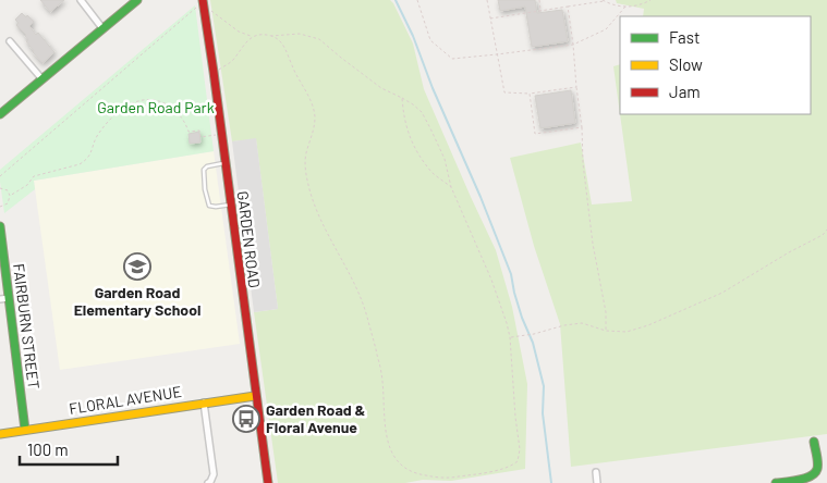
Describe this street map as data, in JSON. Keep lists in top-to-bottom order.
{
  "streets": {
    "street": ["GARDEN ROAD", "FAIRBURN STREET", "FLORAL AVENUE"]
  },
  "crossings": [
    ["GARDEN ROAD", "FLORAL AVENUE"],
    ["FAIRBURN STREET", "FLORAL AVENUE"]
  ],
  "parks": ["Garden Road Park"],
  "places": {
    "school or university": ["Garden Road Elementary School"],
    "bus stop": ["Garden Road & Floral Avenue"]
  },
  "legend": ["Fast", "Slow", "Jam"],
  "scale_bar": "100 m"
}
